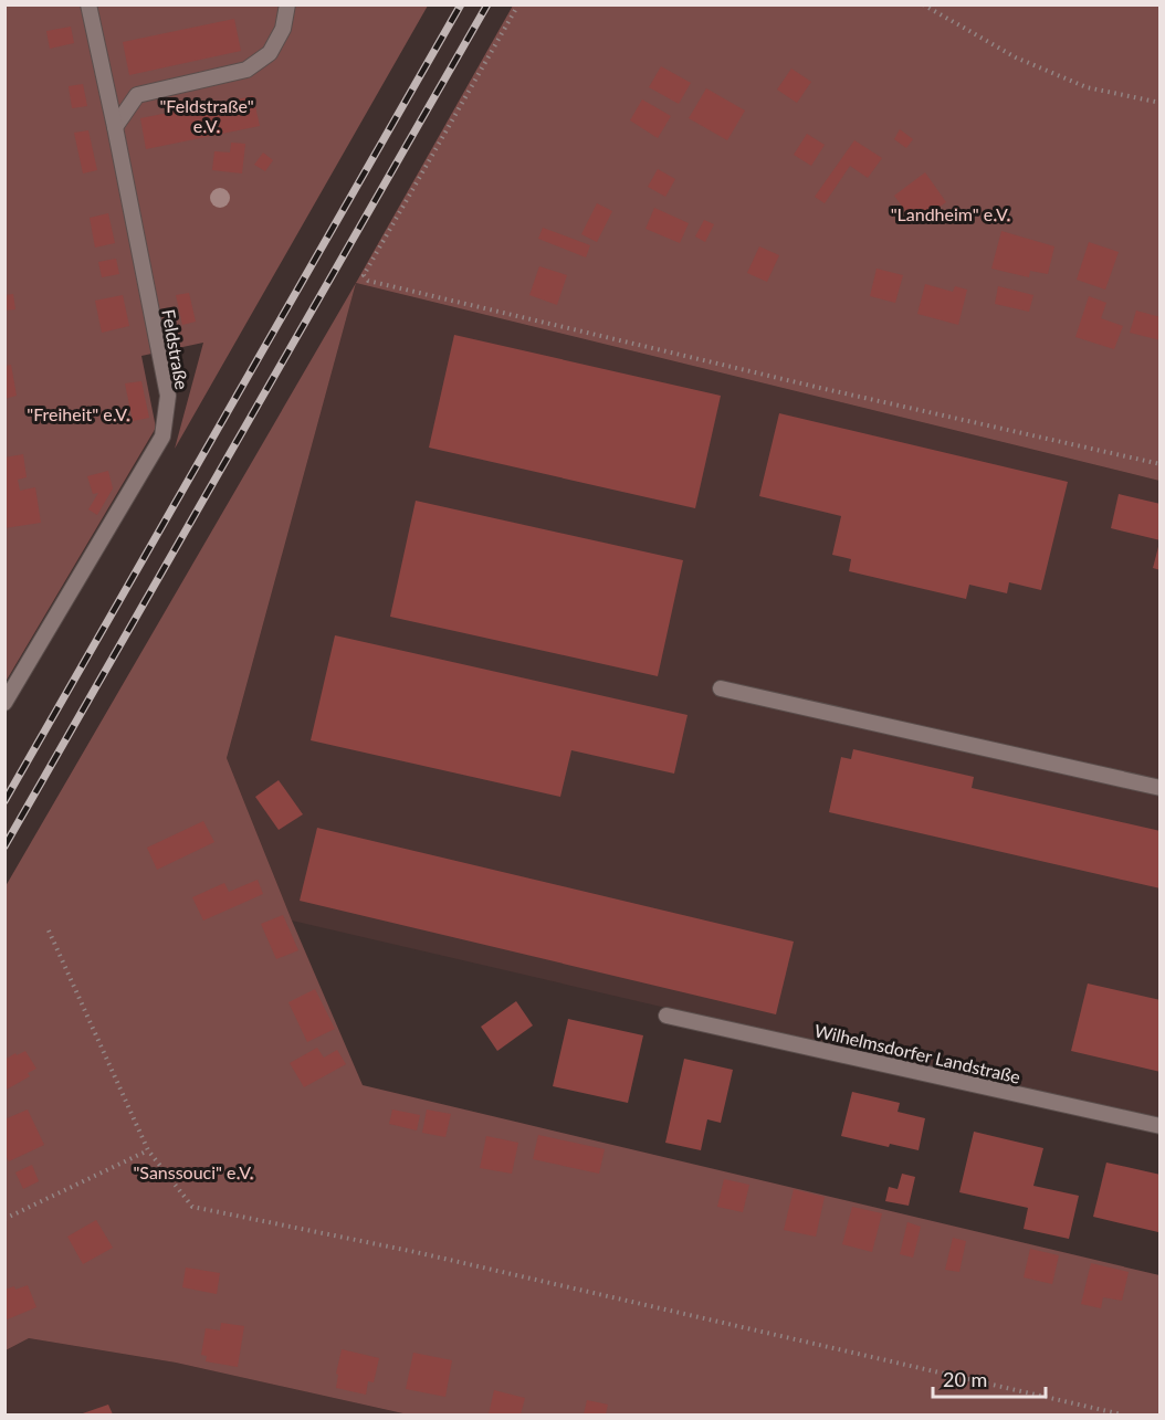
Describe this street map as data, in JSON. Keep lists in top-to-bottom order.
{
  "streets": {
    "lane": ["Feldstraße", "Wilhelmsdorfer Landstraße"]
  },
  "parks": [
    "\"Feldstraße\" e.V.",
    "\"Landheim\" e.V.",
    "\"Freiheit\" e.V.",
    "\"Sanssouci\" e.V."
  ],
  "scale_bar": "20 m"
}
